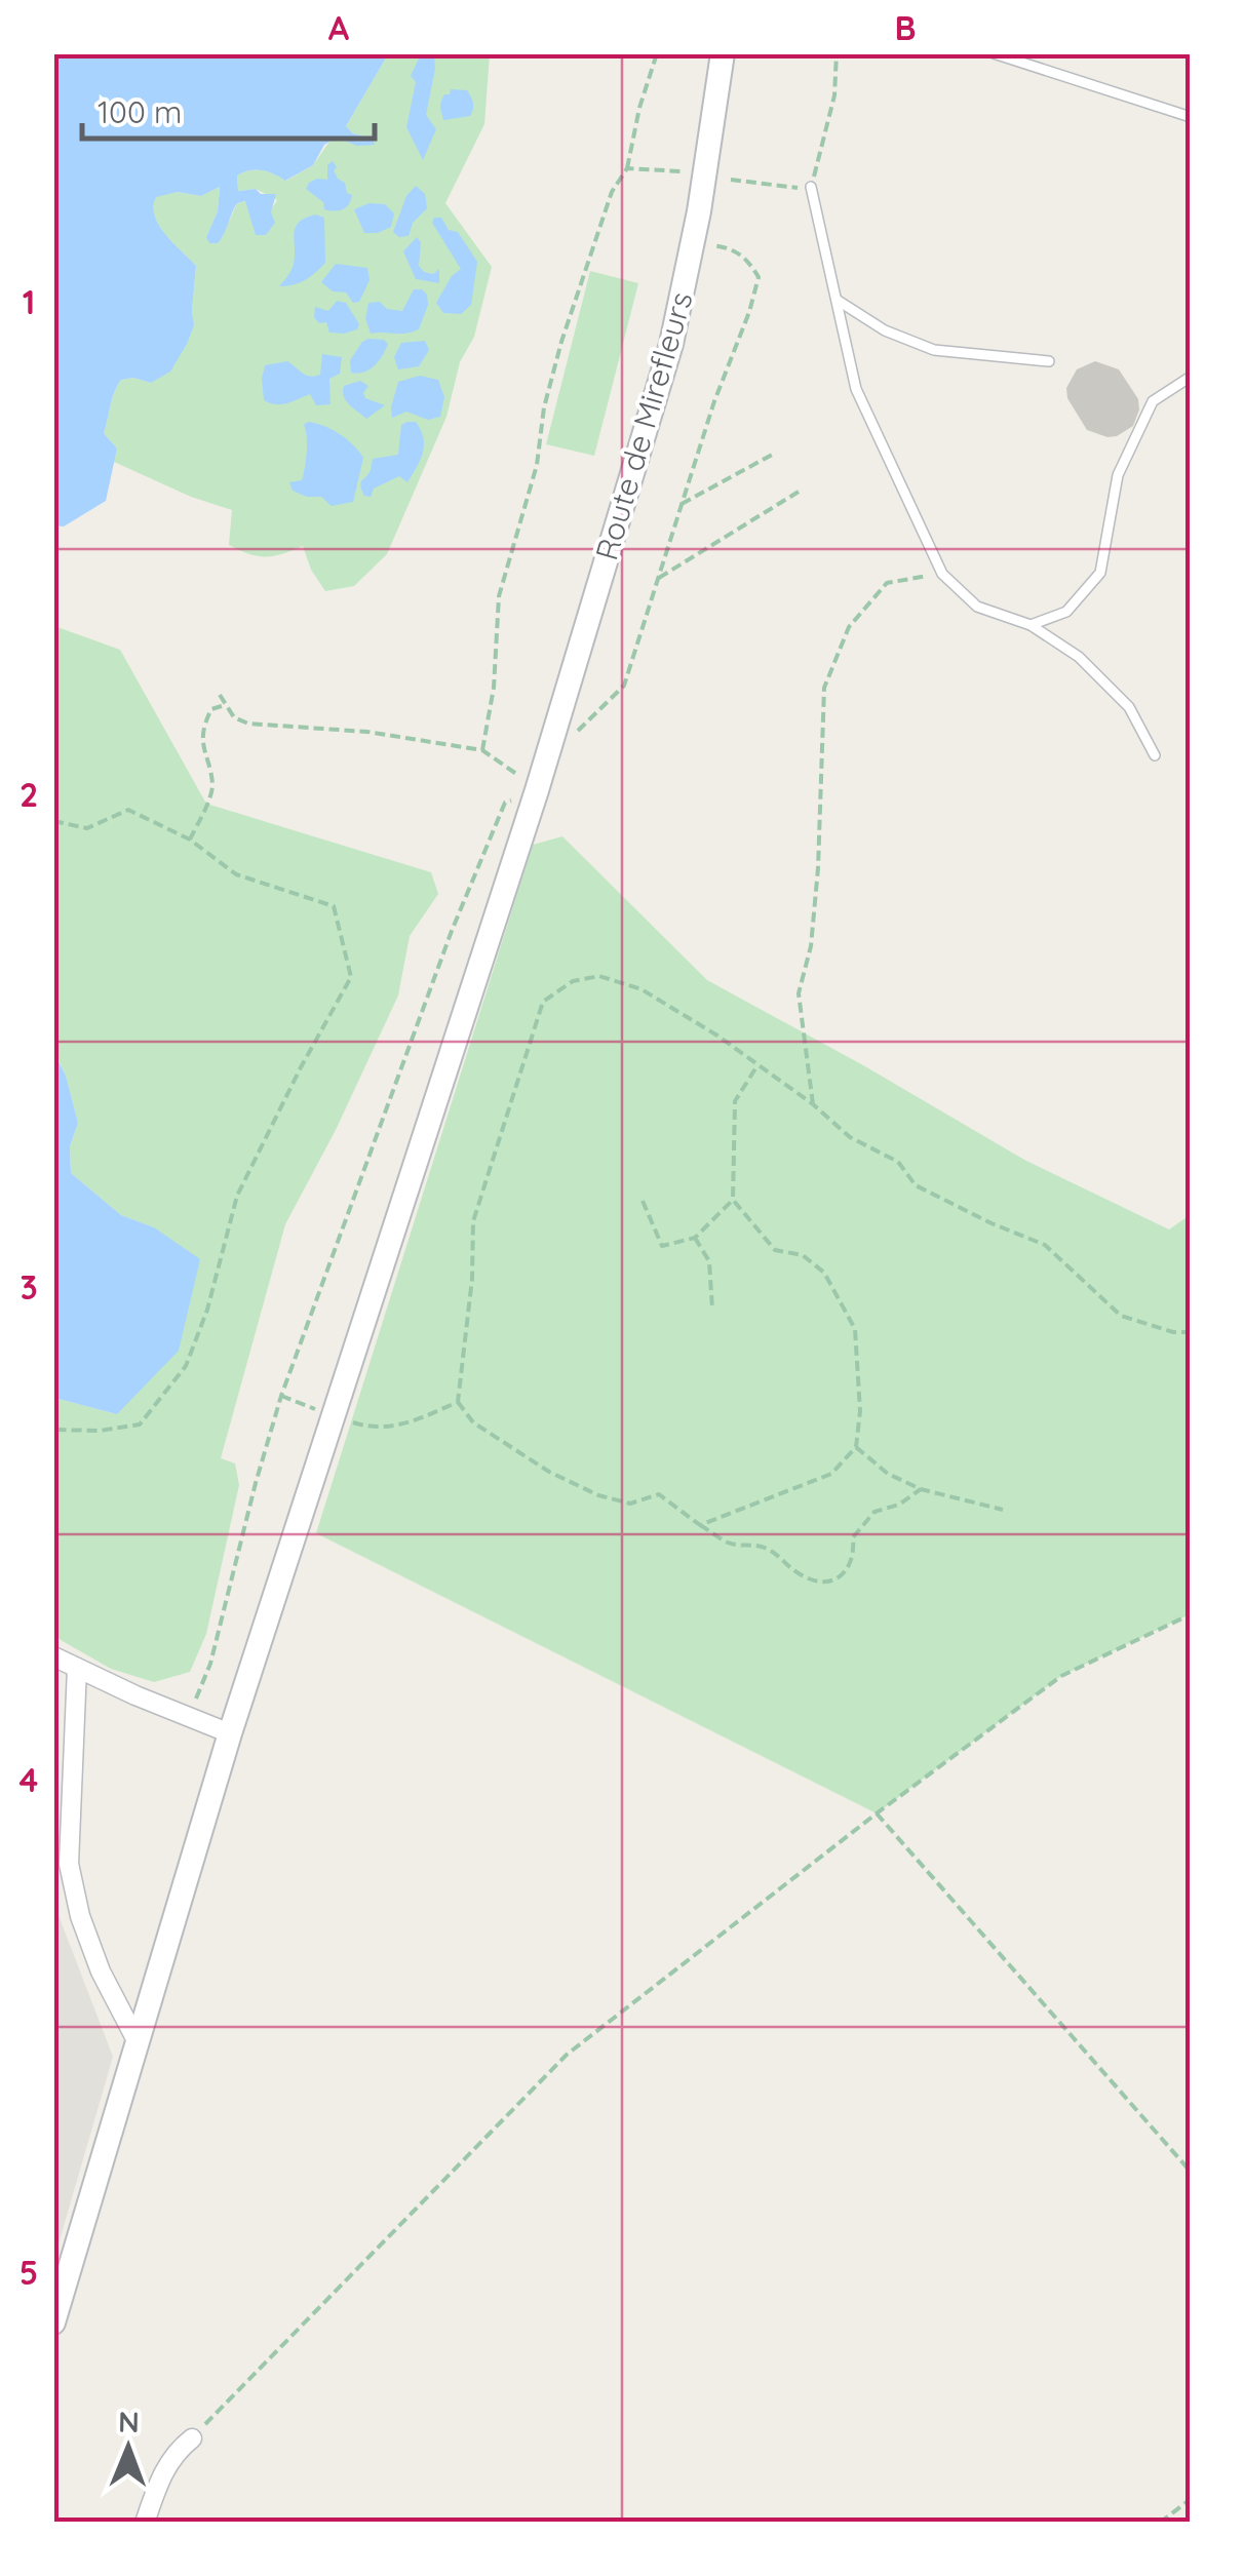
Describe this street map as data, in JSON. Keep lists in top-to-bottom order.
{
  "streets": {
    "street": ["Route de Mirefleurs"]
  },
  "scale_bar": "100 m",
  "north": "top",
  "grid": {
    "columns": ["A", "B"],
    "rows": [
      "1",
      "2",
      "3",
      "4",
      "5"
    ]
  }
}
